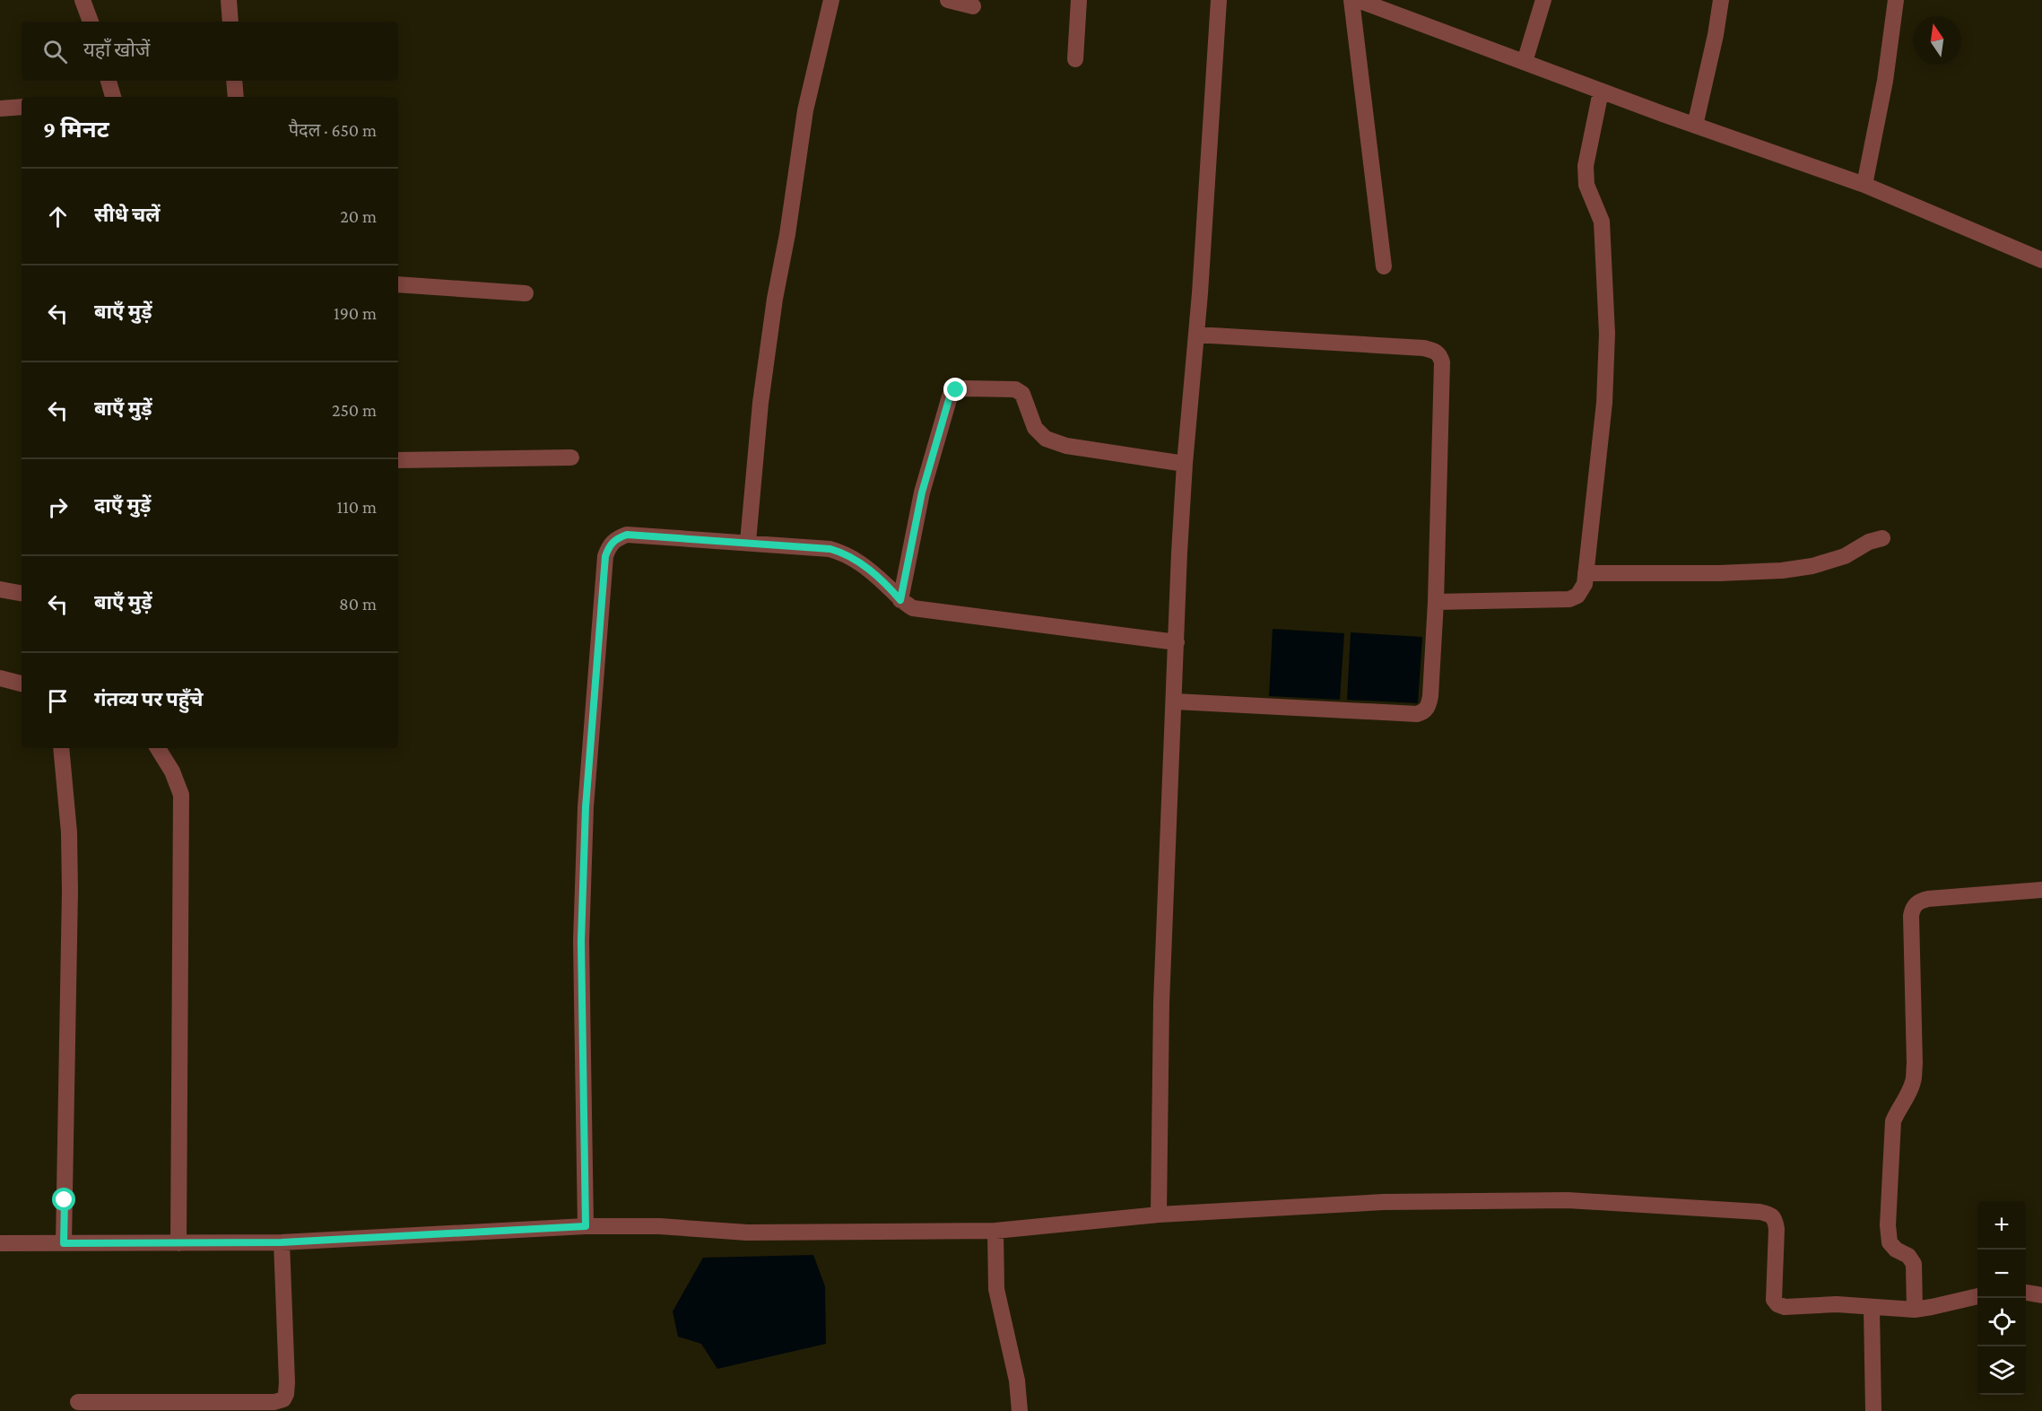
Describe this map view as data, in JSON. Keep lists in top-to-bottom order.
{
  "north": "top",
  "page": {
    "search": "यहाँ खोजें",
    "heading": ["9 मिनट", "पैदल · 650 m"],
    "list": [
      ["सीधे चलें", "20 m"],
      ["बाएँ मुड़ें", "190 m"],
      ["बाएँ मुड़ें", "250 m"],
      ["दाएँ मुड़ें", "110 m"],
      ["बाएँ मुड़ें", "80 m"],
      "गंतव्य पर पहुँचे"
    ],
    "map_buttons": ["+", "−"]
  }
}
